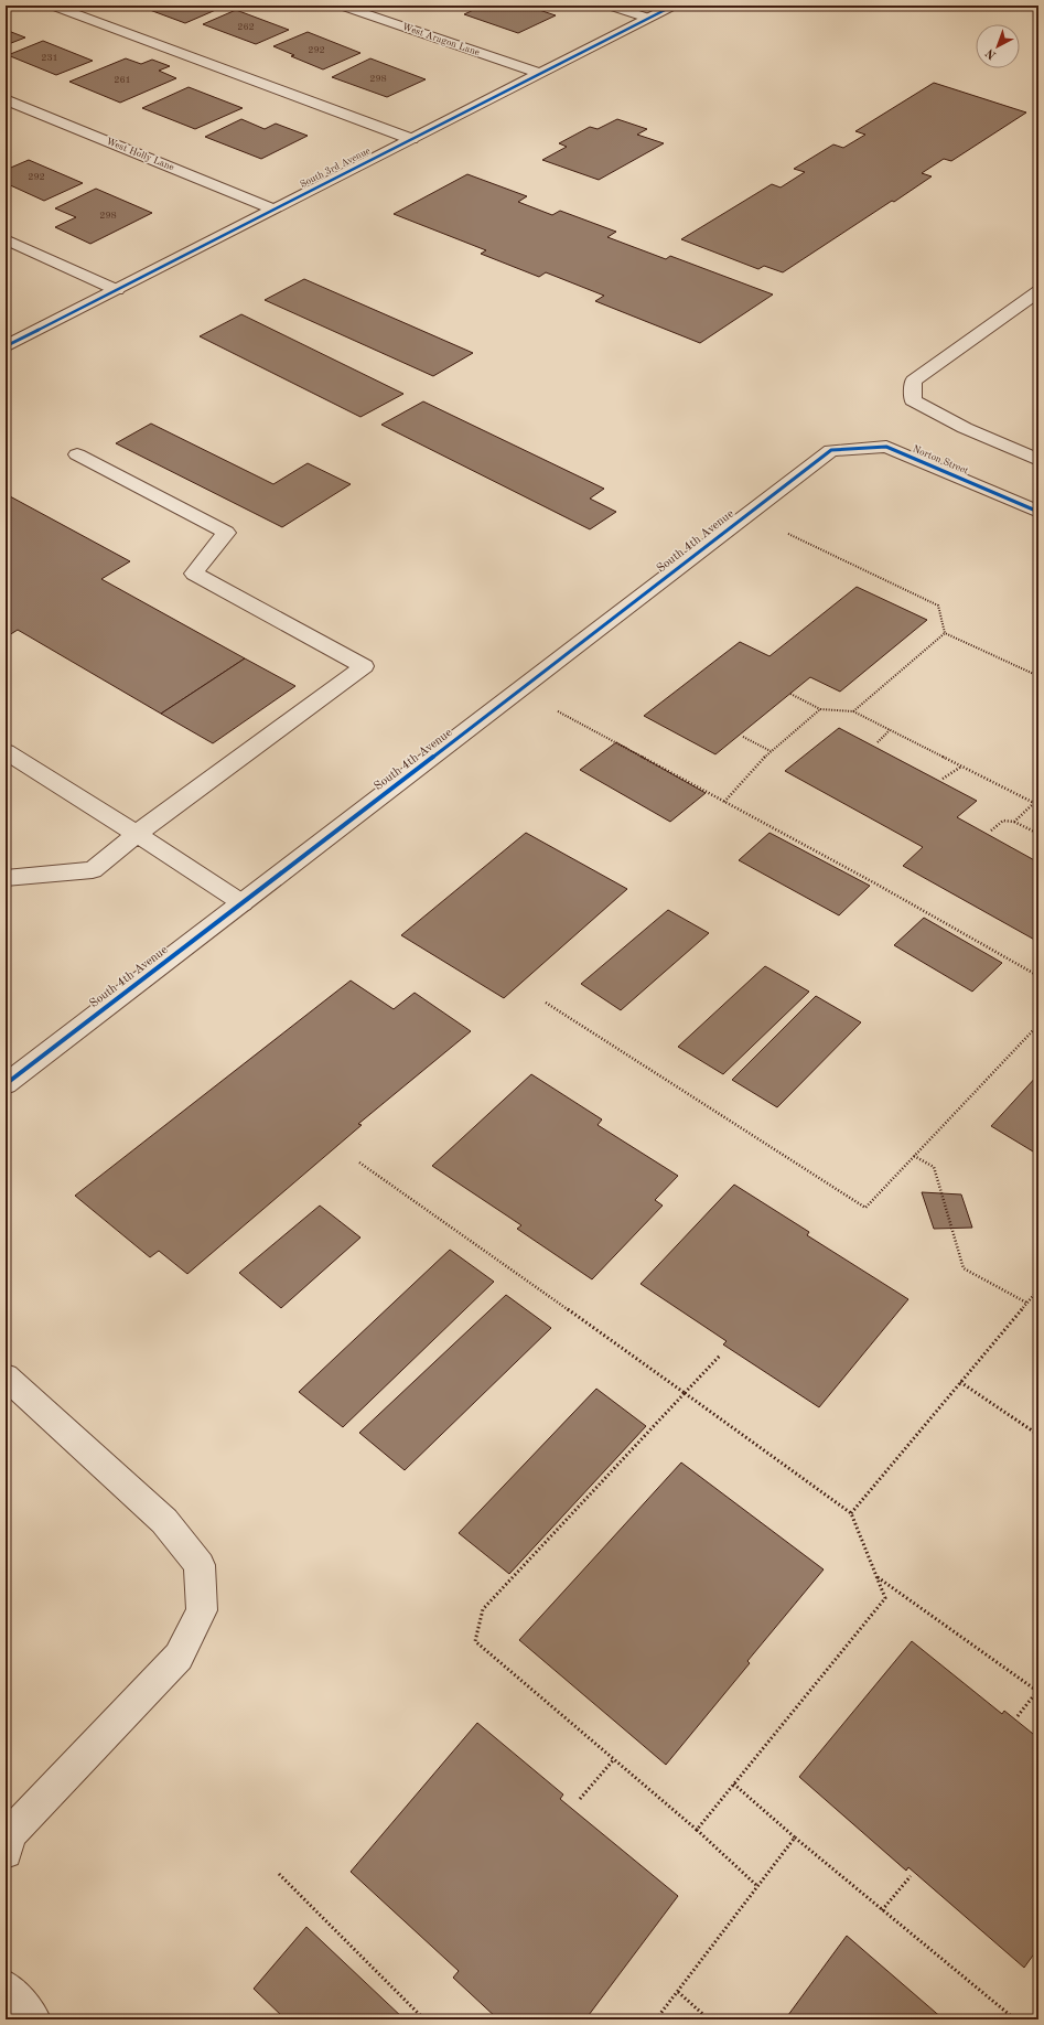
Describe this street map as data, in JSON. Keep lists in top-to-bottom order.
{
  "streets": {
    "street": [
      "West Aragon Lane",
      "West Holly Lane",
      "South 3rd Avenue",
      "Norton Street",
      "South 4th Avenue"
    ]
  },
  "crossings": [
    ["West Aragon Lane", "South 3rd Avenue"],
    ["West Holly Lane", "South 3rd Avenue"],
    ["Norton Street", "South 4th Avenue"]
  ],
  "house_numbers": [
    "262",
    "292",
    "231",
    "298",
    "261",
    "292",
    "298"
  ],
  "north": "bottom left"
}
